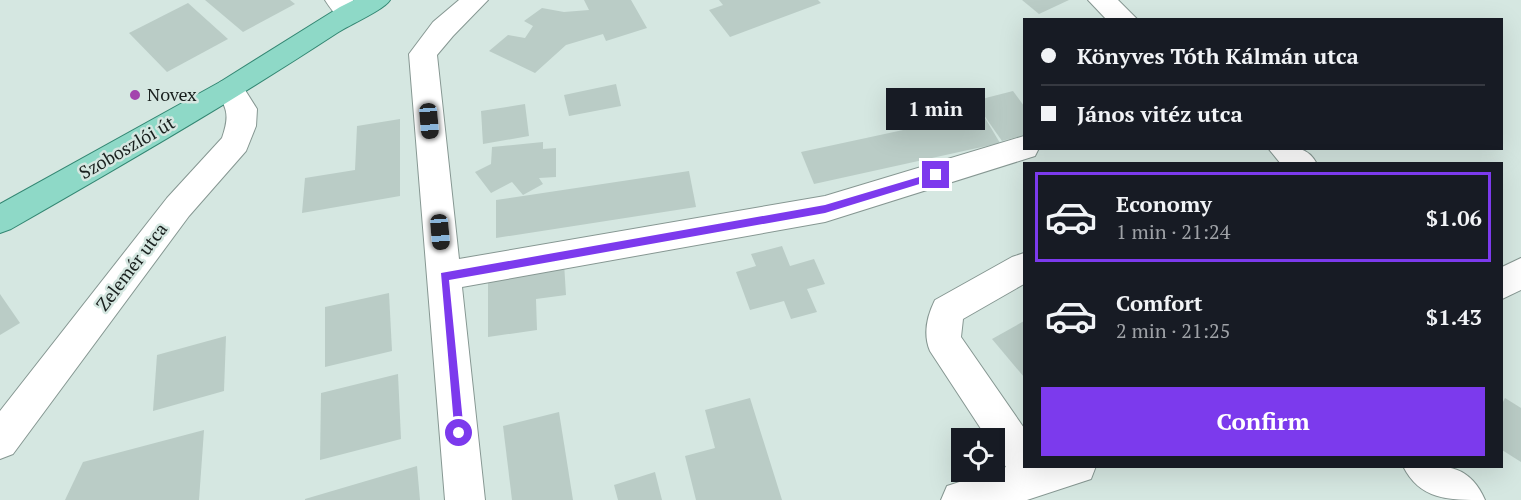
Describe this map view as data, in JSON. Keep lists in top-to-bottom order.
{
  "streets": {
    "main road": ["Szoboszlói út"],
    "street": ["Zelemér utca"]
  },
  "crossings": [
    ["Szoboszlói út", "Zelemér utca"]
  ],
  "places": ["Novex"],
  "page": {
    "banner": ["Könyves Tóth Kálmán utca", "János vitéz utca"],
    "bubble": "1 min",
    "list": [
      {
        "name": "Economy",
        "note": "1 min · 21:24",
        "value": "$1.06"
      },
      {
        "name": "Comfort",
        "note": "2 min · 21:25",
        "value": "$1.43"
      }
    ],
    "buttons": "Confirm"
  }
}
